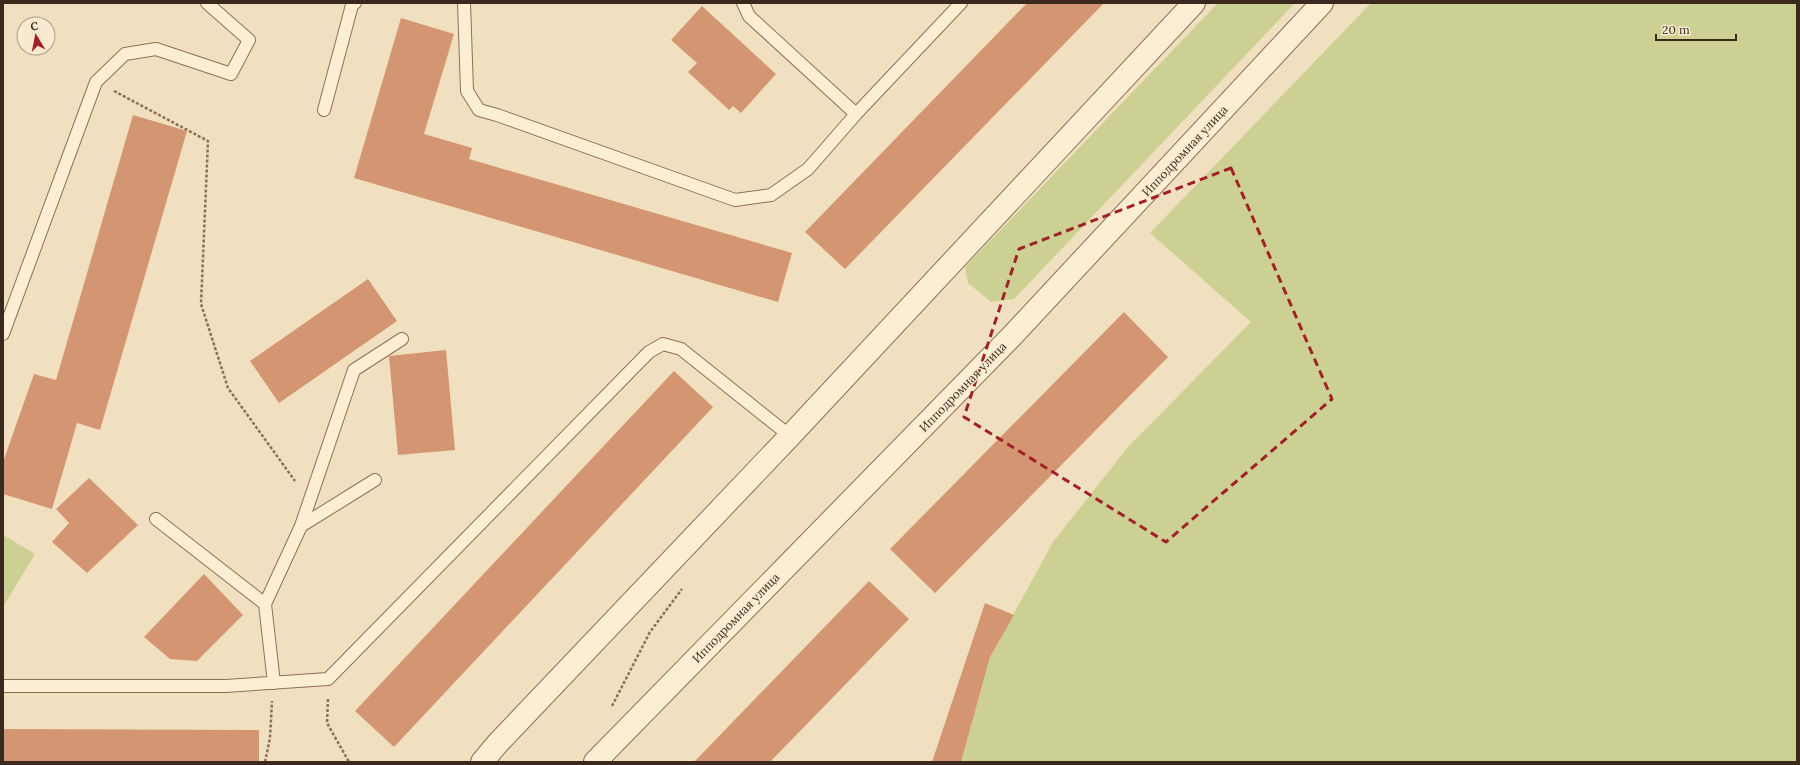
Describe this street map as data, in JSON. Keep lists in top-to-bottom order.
{
  "streets": {
    "street": ["Ипподромная улица"]
  },
  "scale_bar": "20 m",
  "north": "top"
}
